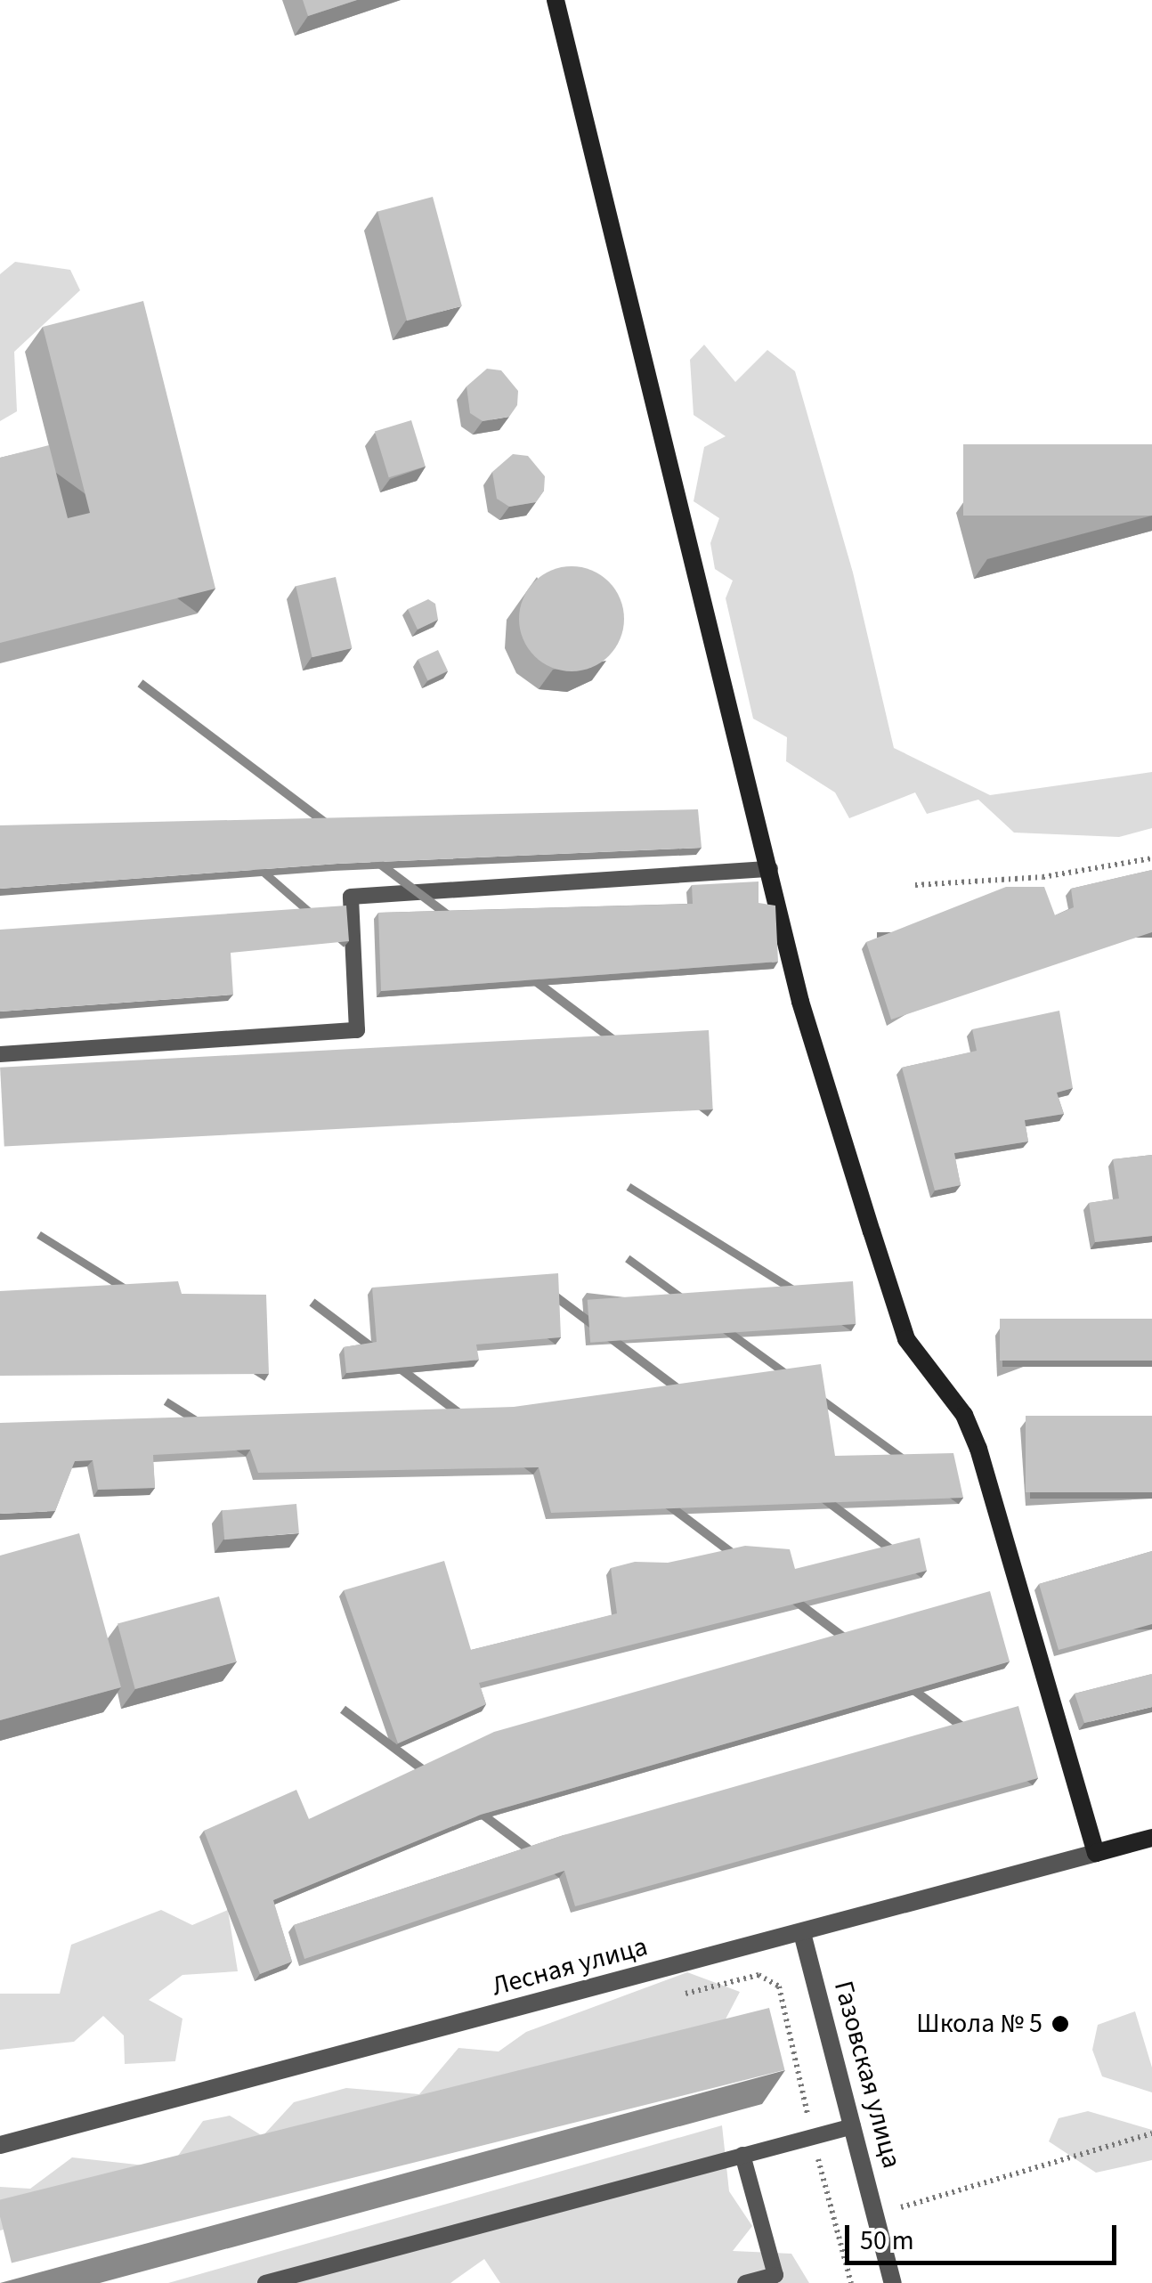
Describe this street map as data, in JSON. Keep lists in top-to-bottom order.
{
  "streets": {
    "main road": ["Лесная улица"],
    "street": ["Газовская улица"]
  },
  "crossings": [
    ["Лесная улица", "Газовская улица"]
  ],
  "places": ["Школа № 5"],
  "scale_bar": "50 m"
}
